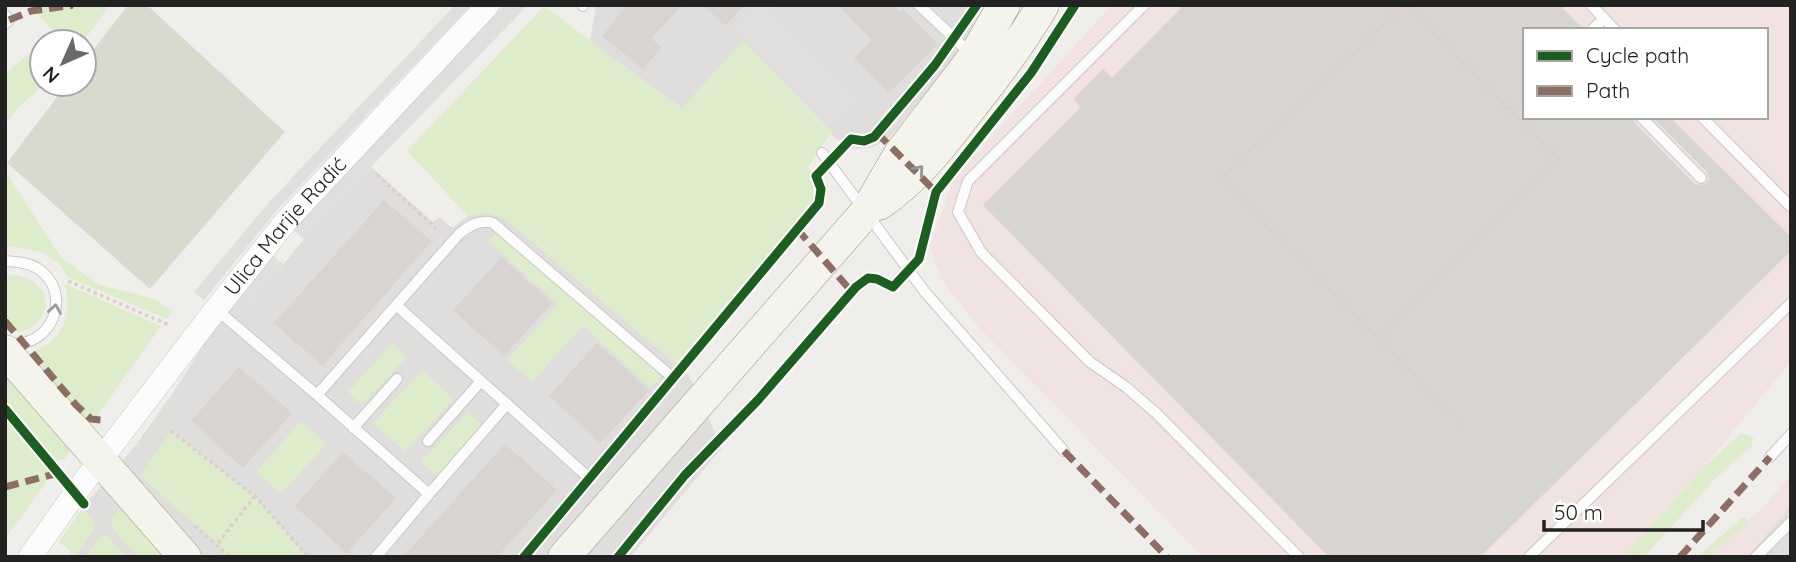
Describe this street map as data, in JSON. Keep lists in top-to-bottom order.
{
  "streets": {
    "street": ["Ulica Marije Radić"]
  },
  "legend": ["Cycle path", "Path"],
  "scale_bar": "50 m",
  "north": "bottom left"
}
